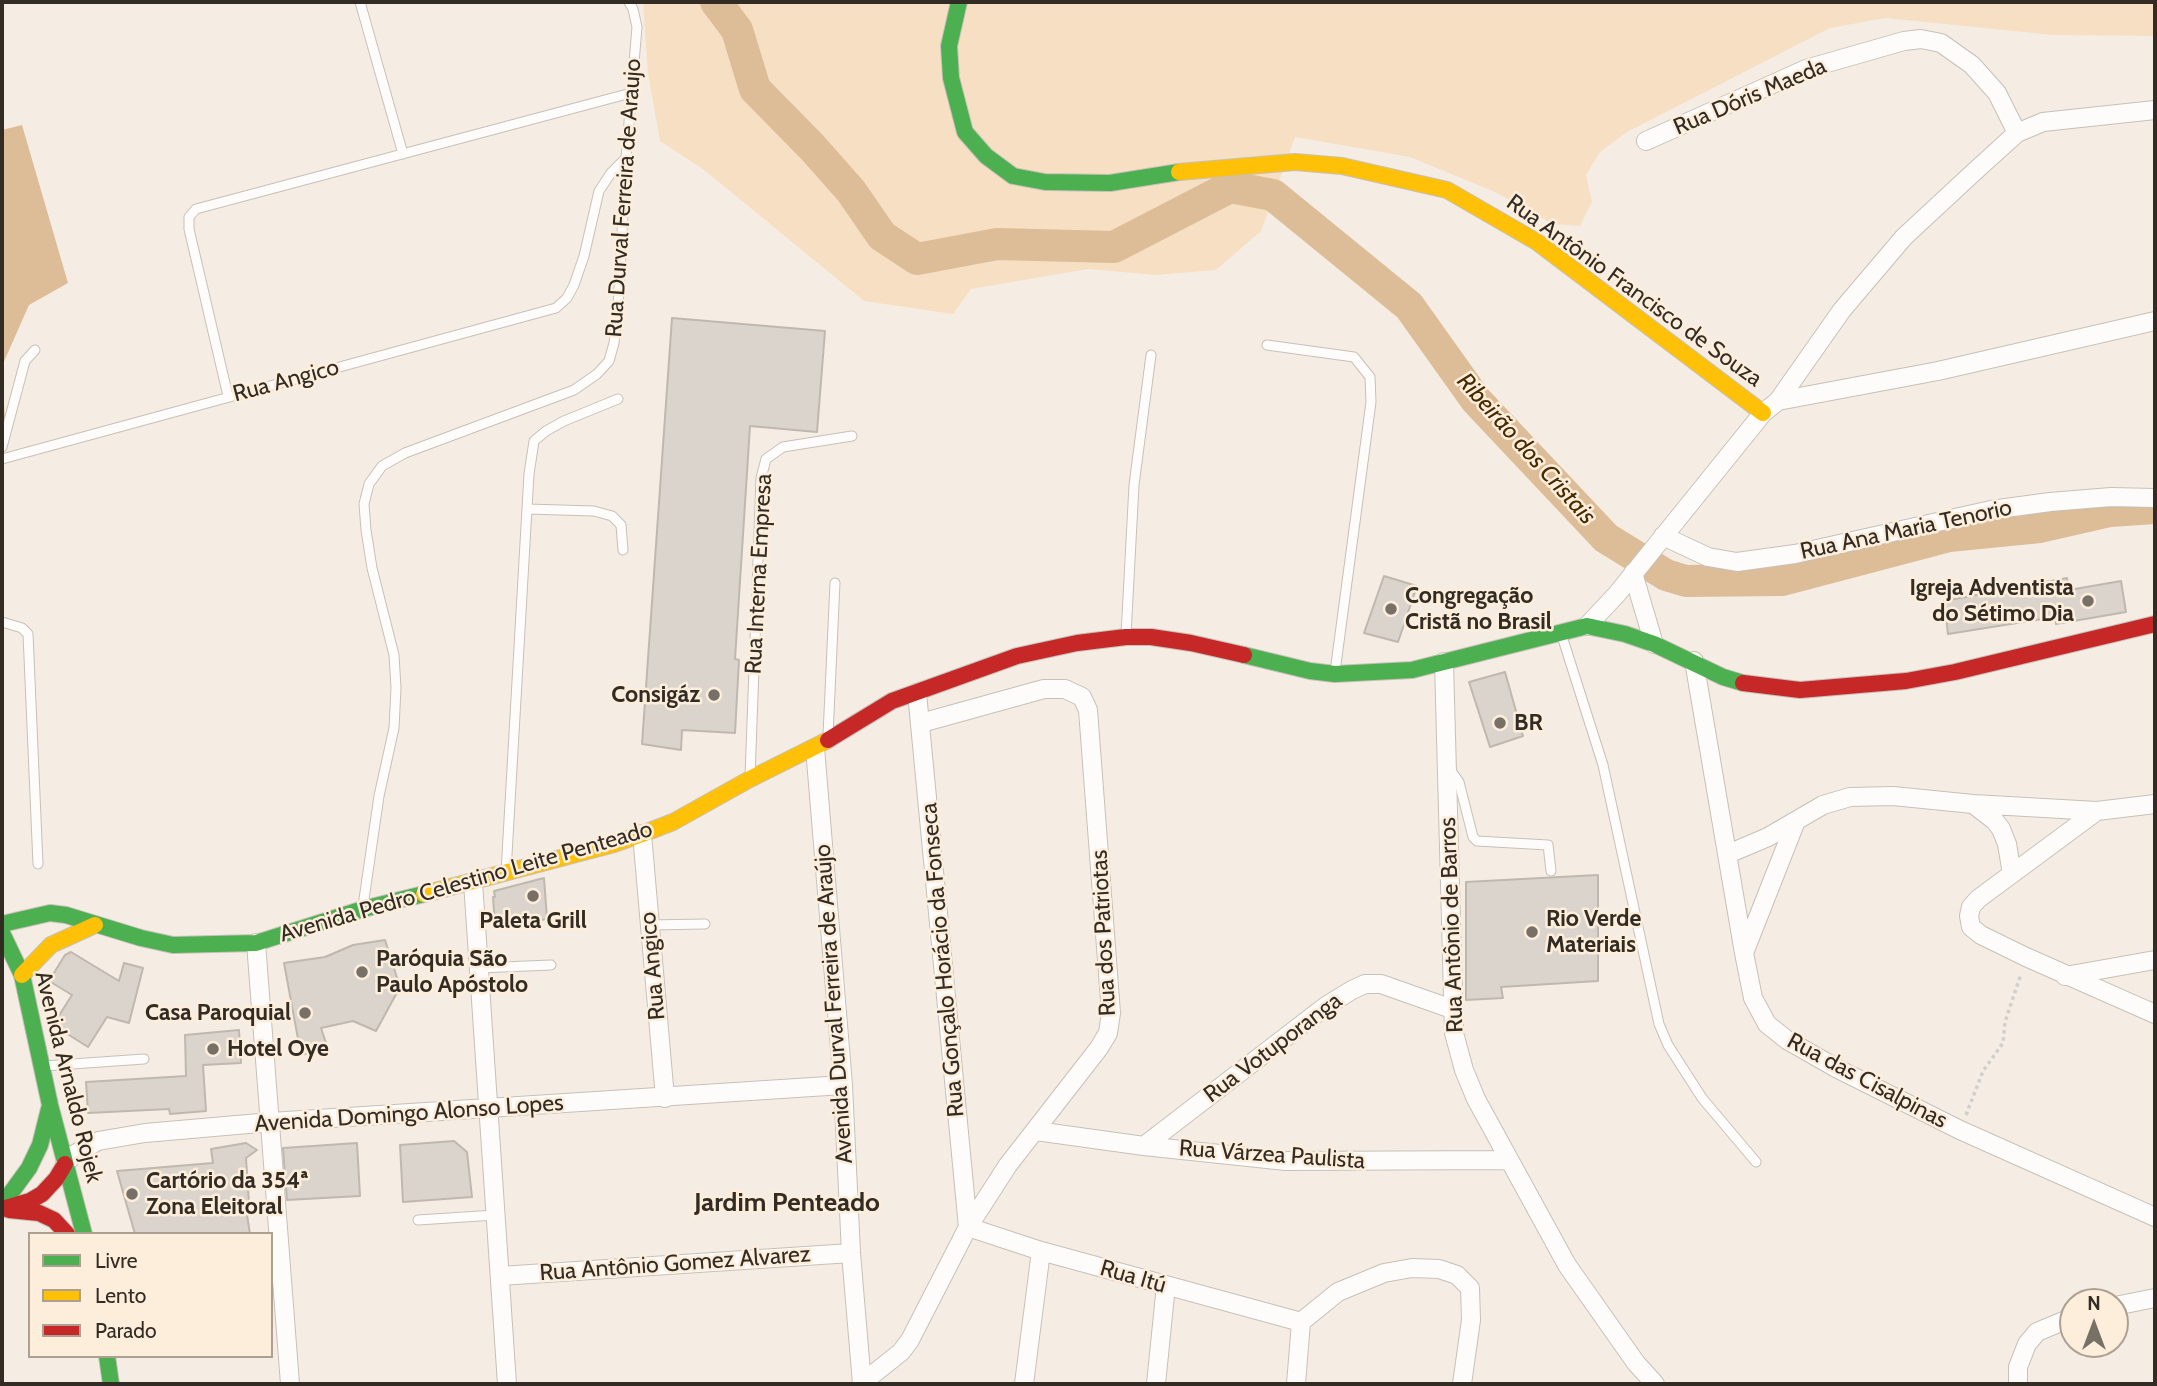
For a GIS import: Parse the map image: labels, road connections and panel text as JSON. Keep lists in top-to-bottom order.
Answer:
{
  "streets": {
    "street": [
      "Rua Dóris Maeda",
      "Rua Antônio Francisco de Souza",
      "Rua Angico",
      "Rua Ana Maria Tenorio",
      "Avenida Pedro Celestino Leite Penteado",
      "Rua Antônio de Barros",
      "Rua dos Patriotas",
      "Rua Gonçalo Horácio da Fonseca",
      "Avenida Durval Ferreira de Araújo",
      "Rua Votuporanga",
      "Avenida Arnaldo Rojek",
      "Rua das Cisalpinas",
      "Avenida Domingo Alonso Lopes",
      "Rua Várzea Paulista",
      "Rua Antônio Gomez Alvarez",
      "Rua Itú"
    ],
    "lane": ["Rua Durval Ferreira de Araujo", "Rua Interna Empresa"]
  },
  "crossings": [
    ["Rua Durval Ferreira de Araujo", "Rua Angico"],
    ["Rua Durval Ferreira de Araujo", "Avenida Pedro Celestino Leite Penteado"],
    ["Rua Angico", "Avenida Pedro Celestino Leite Penteado"],
    ["Rua Angico", "Avenida Domingo Alonso Lopes"],
    ["Rua Interna Empresa", "Avenida Pedro Celestino Leite Penteado"],
    ["Avenida Pedro Celestino Leite Penteado", "Rua Antônio de Barros"],
    ["Avenida Pedro Celestino Leite Penteado", "Rua Gonçalo Horácio da Fonseca"],
    ["Avenida Pedro Celestino Leite Penteado", "Avenida Durval Ferreira de Araújo"],
    ["Rua Antônio de Barros", "Rua Votuporanga"],
    ["Rua Antônio de Barros", "Rua Várzea Paulista"],
    ["Rua dos Patriotas", "Rua Gonçalo Horácio da Fonseca"],
    ["Rua dos Patriotas", "Avenida Durval Ferreira de Araújo"],
    ["Rua dos Patriotas", "Rua Várzea Paulista"],
    ["Rua dos Patriotas", "Rua Itú"],
    ["Rua Gonçalo Horácio da Fonseca", "Rua Itú"],
    ["Avenida Durval Ferreira de Araújo", "Avenida Domingo Alonso Lopes"],
    ["Avenida Durval Ferreira de Araújo", "Rua Antônio Gomez Alvarez"],
    ["Rua Votuporanga", "Rua Várzea Paulista"],
    ["Avenida Arnaldo Rojek", "Avenida Domingo Alonso Lopes"]
  ],
  "districts": ["Jardim Penteado"],
  "water": ["Ribeirão dos Cristais"],
  "places": [
    "Igreja Adventista do Sétimo Dia",
    "Congregação Cristã no Brasil",
    "Consigáz",
    "BR",
    "Paleta Grill",
    "Rio Verde Materiais",
    "Paróquia São Paulo Apóstolo",
    "Casa Paroquial",
    "Hotel Oye",
    "Cartório da 354ª Zona Eleitoral"
  ],
  "legend": ["Livre", "Lento", "Parado"],
  "north": "top"
}
